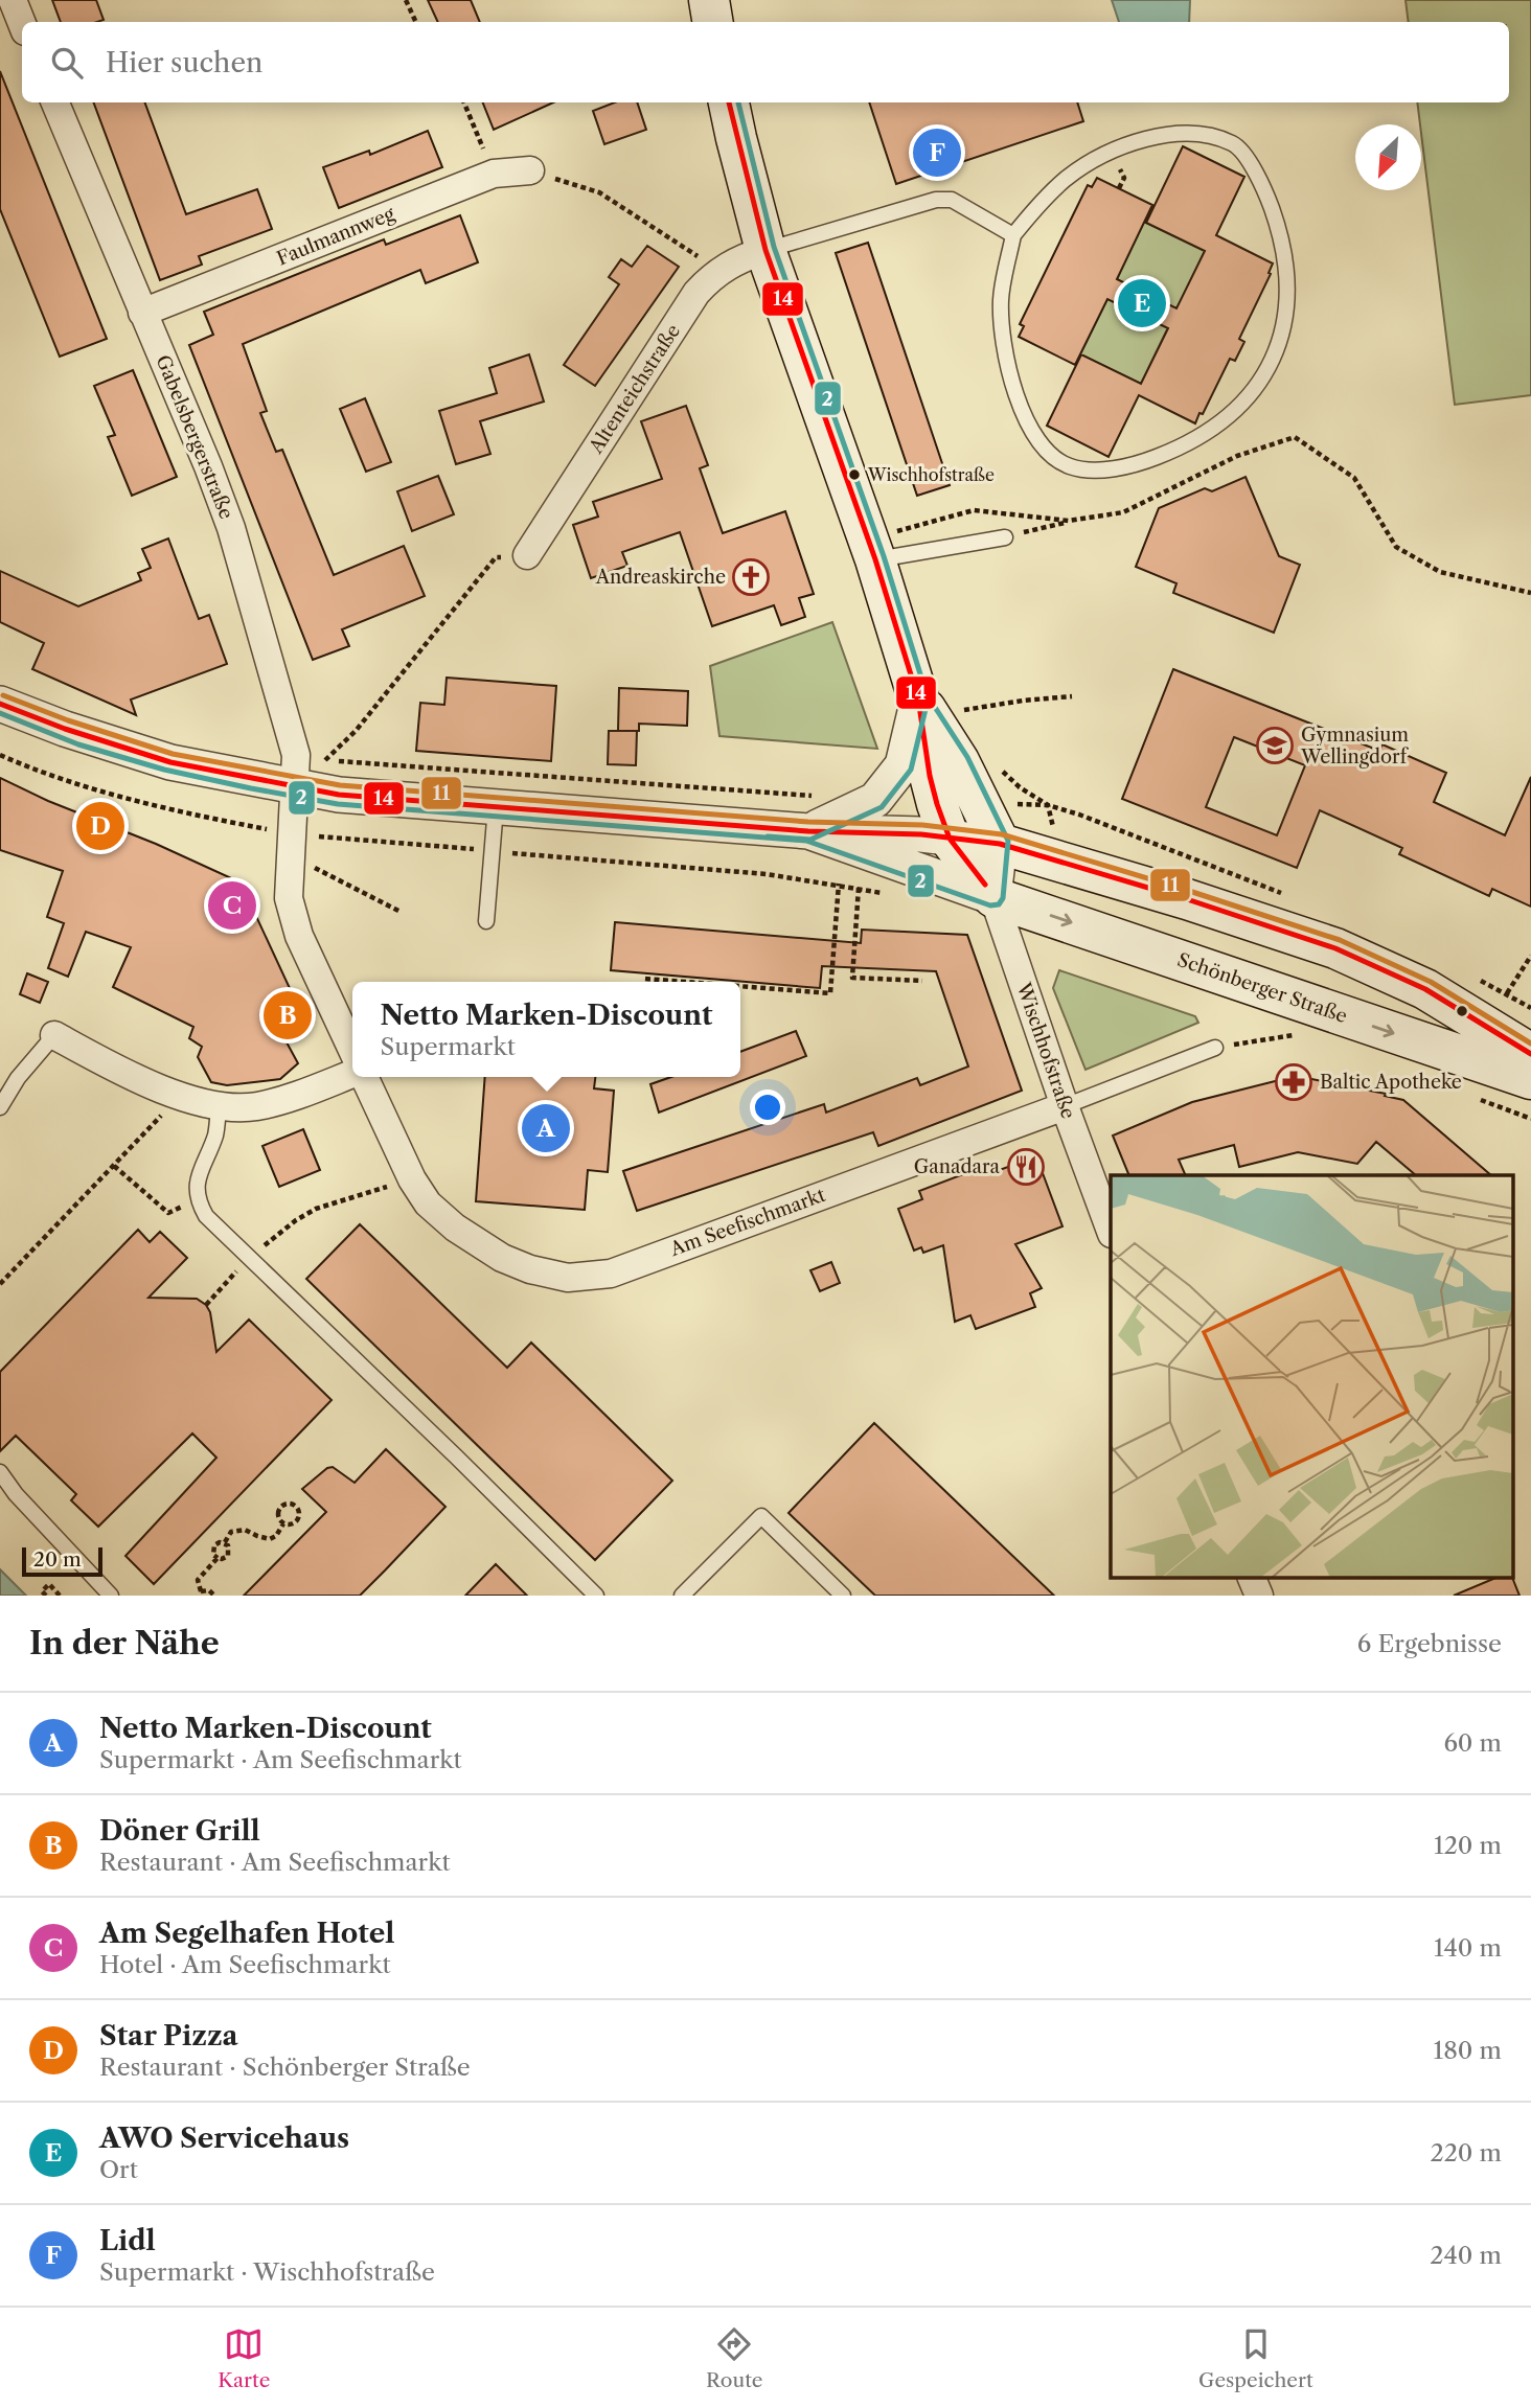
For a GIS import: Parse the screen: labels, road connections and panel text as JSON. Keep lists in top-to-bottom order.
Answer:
{
  "streets": {
    "main road": ["Schönberger Straße", "Wischhofstraße"],
    "street": [
      "Faulmannweg",
      "Altenteichstraße",
      "Gabelsbergerstraße",
      "Am Seefischmarkt"
    ]
  },
  "crossings": [
    ["Faulmannweg", "Gabelsbergerstraße"],
    ["Altenteichstraße", "Wischhofstraße"],
    ["Gabelsbergerstraße", "Schönberger Straße"],
    ["Schönberger Straße", "Wischhofstraße"],
    ["Wischhofstraße", "Am Seefischmarkt"]
  ],
  "places": {
    "other": ["Wischhofstraße"],
    "church": ["Andreaskirche"],
    "school or university": ["Gymnasium Wellingdorf"],
    "pharmacy": ["Baltic Apotheke"],
    "restaurant": ["Ganadara"]
  },
  "lines": ["transit line 14", "transit line 2", "transit line 11"],
  "scale_bar": "20 m",
  "north": "bottom left",
  "page": {
    "search": "Hier suchen",
    "pins": [
      "F",
      "E",
      "D",
      "C",
      "B",
      "A"
    ],
    "popup": ["Netto Marken-Discount", "Supermarkt"],
    "scale": "20 m",
    "heading": ["In der Nähe", "6 Ergebnisse"],
    "list": [
      {
        "mark": "A",
        "name": "Netto Marken-Discount",
        "note": "Supermarkt · Am Seefischmarkt",
        "value": "60 m"
      },
      {
        "mark": "B",
        "name": "Döner Grill",
        "note": "Restaurant · Am Seefischmarkt",
        "value": "120 m"
      },
      {
        "mark": "C",
        "name": "Am Segelhafen Hotel",
        "note": "Hotel · Am Seefischmarkt",
        "value": "140 m"
      },
      {
        "mark": "D",
        "name": "Star Pizza",
        "note": "Restaurant · Schönberger Straße",
        "value": "180 m"
      },
      {
        "mark": "E",
        "name": "AWO Servicehaus",
        "note": "Ort",
        "value": "220 m"
      },
      {
        "mark": "F",
        "name": "Lidl",
        "note": "Supermarkt · Wischhofstraße",
        "value": "240 m"
      }
    ],
    "nav": ["Karte", "Route", "Gespeichert"]
  }
}
